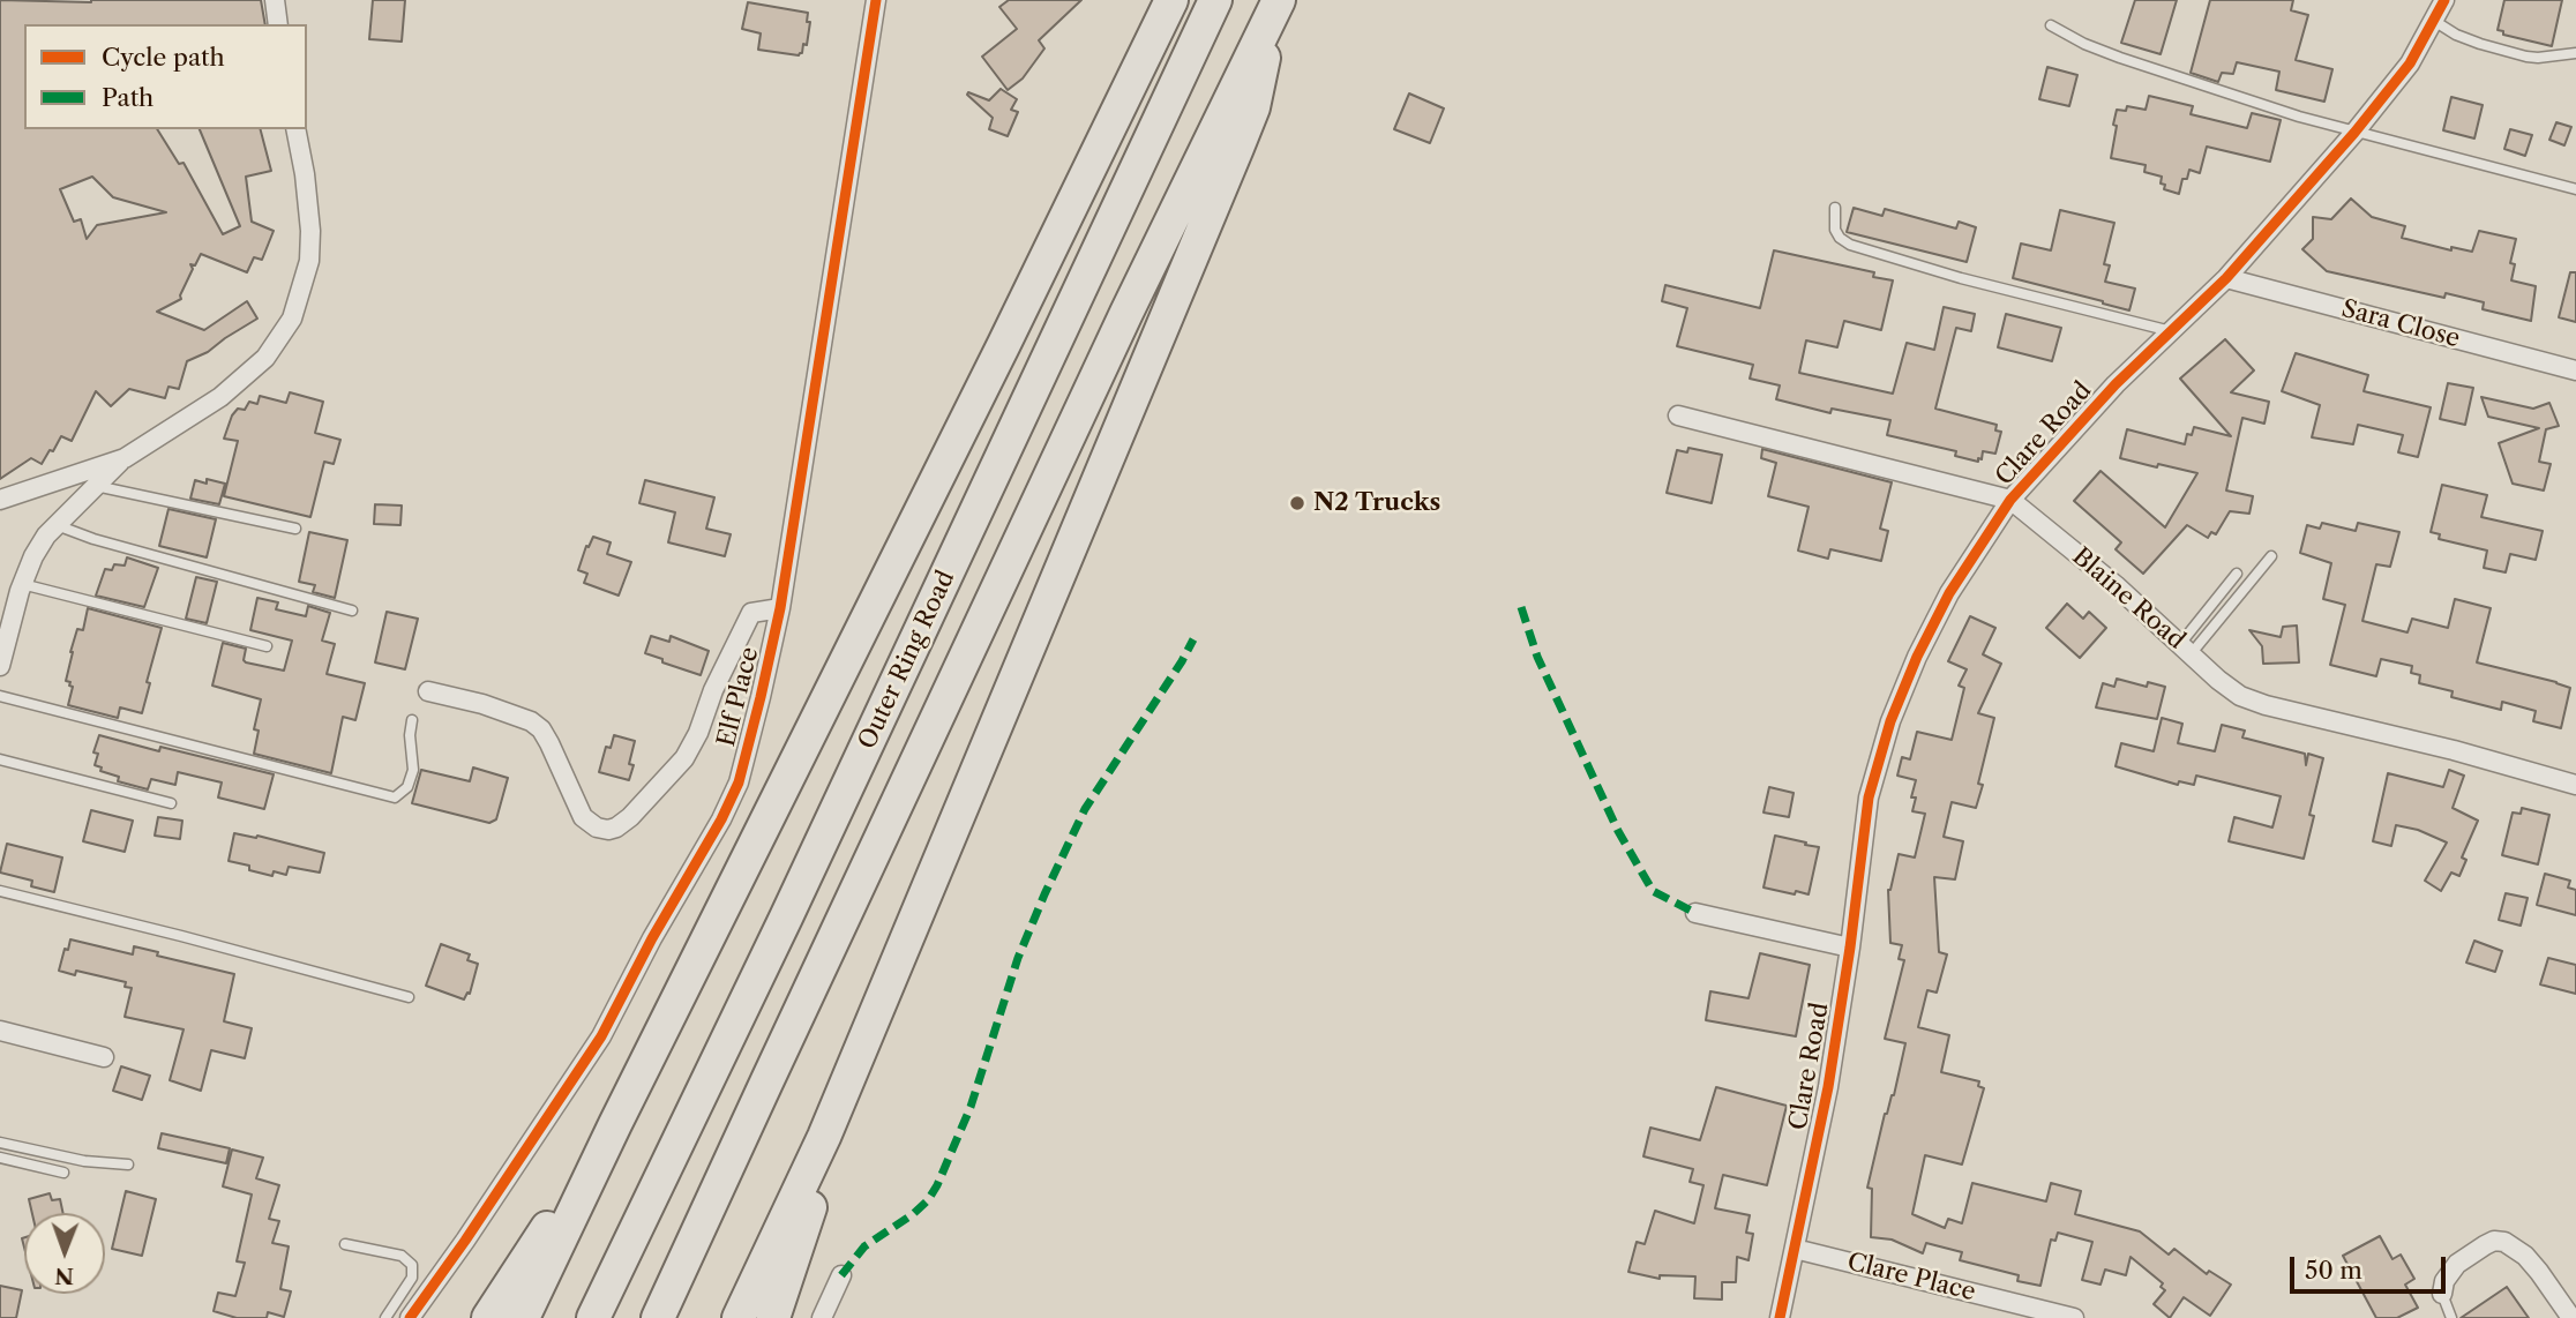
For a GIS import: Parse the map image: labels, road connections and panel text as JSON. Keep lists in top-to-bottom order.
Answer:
{
  "streets": {
    "highway": ["Outer Ring Road"],
    "street": [
      "Sara Close",
      "Clare Road",
      "Blaine Road",
      "Elf Place",
      "Clare Place"
    ]
  },
  "crossings": [
    ["Sara Close", "Clare Road"],
    ["Clare Road", "Blaine Road"],
    ["Clare Road", "Clare Place"]
  ],
  "places": ["N2 Trucks"],
  "legend": ["Cycle path", "Path"],
  "scale_bar": "50 m",
  "north": "bottom"
}
